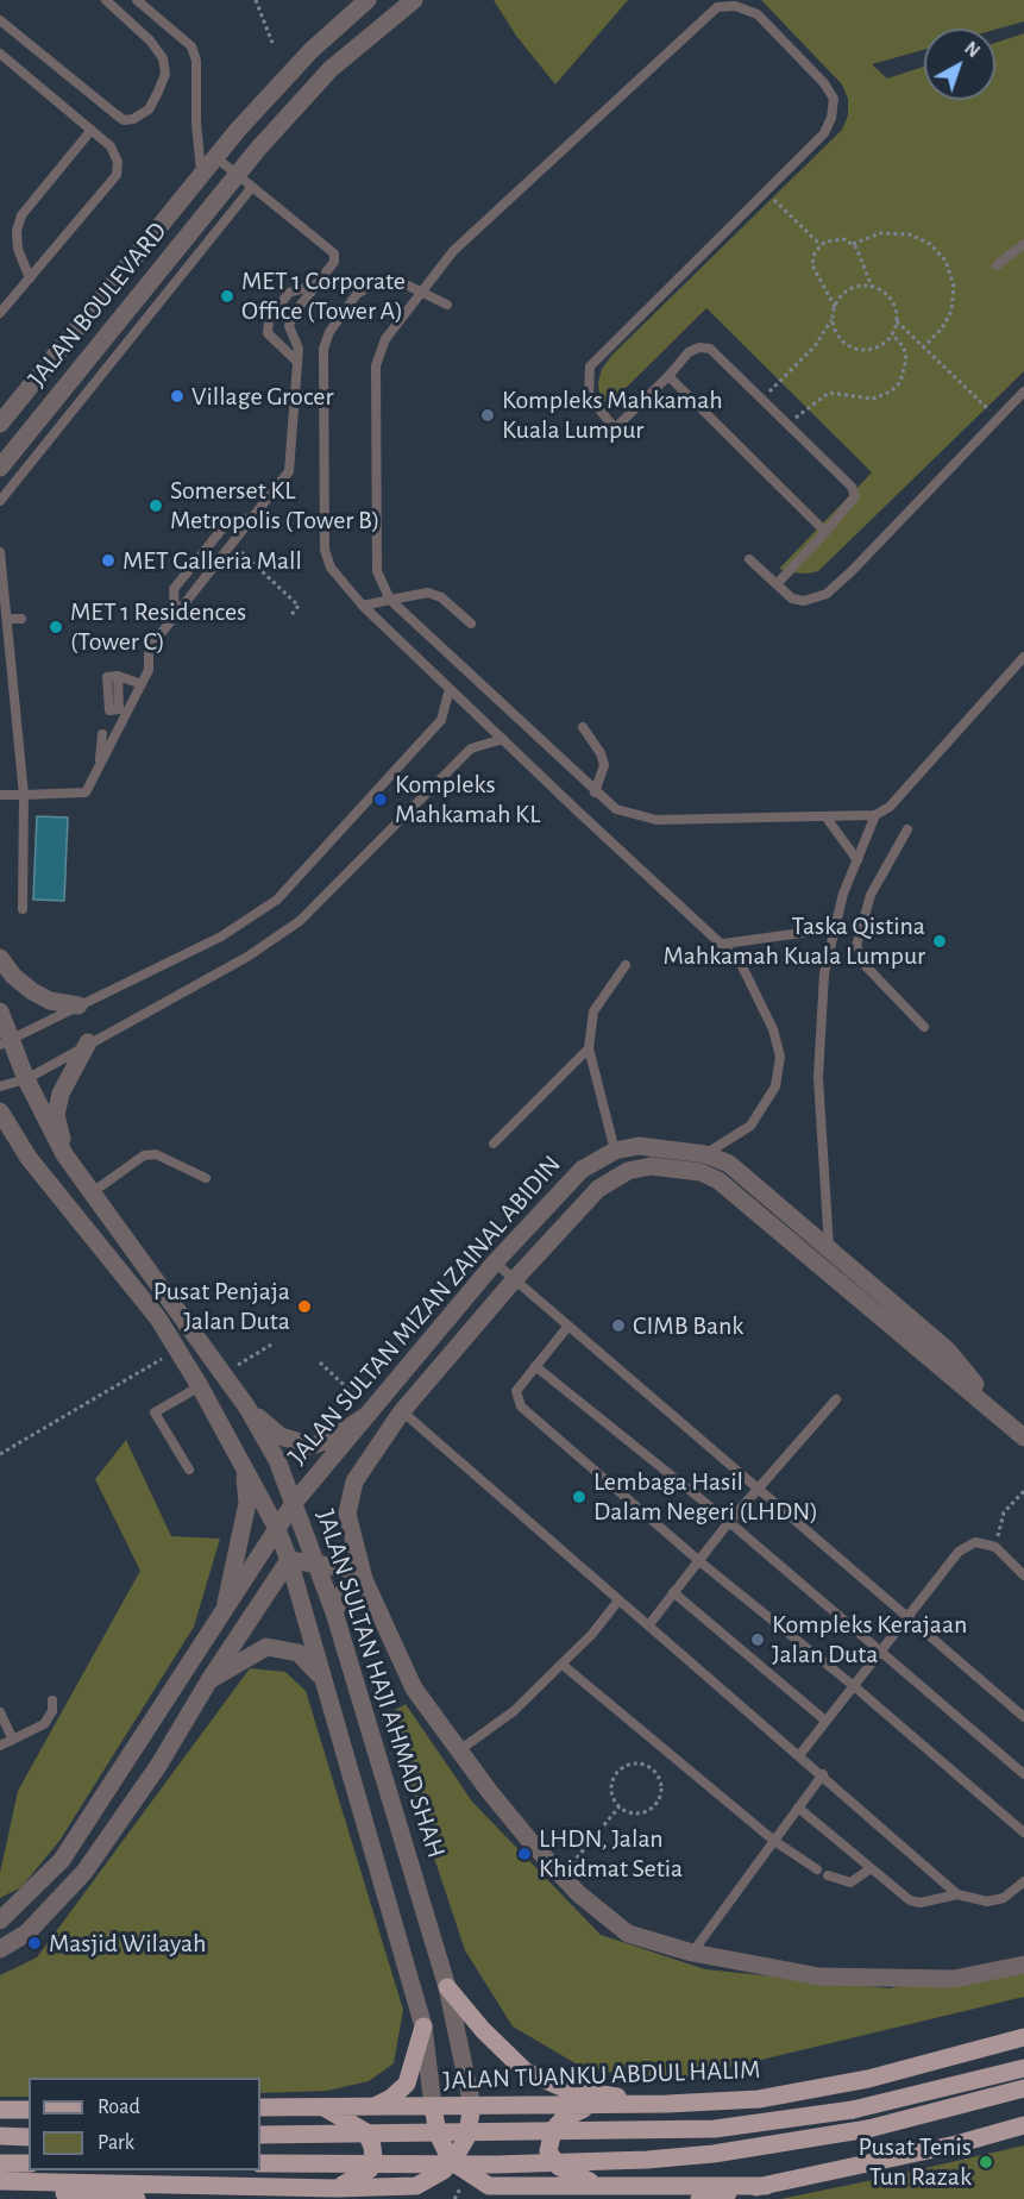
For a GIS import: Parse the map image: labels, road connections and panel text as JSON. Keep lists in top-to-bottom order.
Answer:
{
  "streets": {
    "main road": ["JALAN TUANKU ABDUL HALIM"],
    "street": ["JALAN BOULEVARD", "JALAN SULTAN MIZAN ZAINAL ABIDIN", "JALAN SULTAN HAJI AHMAD SHAH"]
  },
  "crossings": [
    ["JALAN SULTAN MIZAN ZAINAL ABIDIN", "JALAN SULTAN HAJI AHMAD SHAH"],
    ["JALAN SULTAN HAJI AHMAD SHAH", "JALAN TUANKU ABDUL HALIM"]
  ],
  "places": [
    "MET 1 Corporate Office (Tower A)",
    "Village Grocer",
    "Kompleks Mahkamah Kuala Lumpur",
    "Somerset KL Metropolis (Tower B)",
    "MET Galleria Mall",
    "MET 1 Residences (Tower C)",
    "Kompleks Mahkamah KL",
    "Taska Qistina Mahkamah Kuala Lumpur",
    "Pusat Penjaja Jalan Duta",
    "CIMB Bank",
    "Lembaga Hasil Dalam Negeri (LHDN)",
    "Kompleks Kerajaan Jalan Duta",
    "LHDN, Jalan Khidmat Setia",
    "Masjid Wilayah",
    "Pusat Tenis Tun Razak"
  ],
  "legend": ["Road", "Park"],
  "north": "top right"
}
